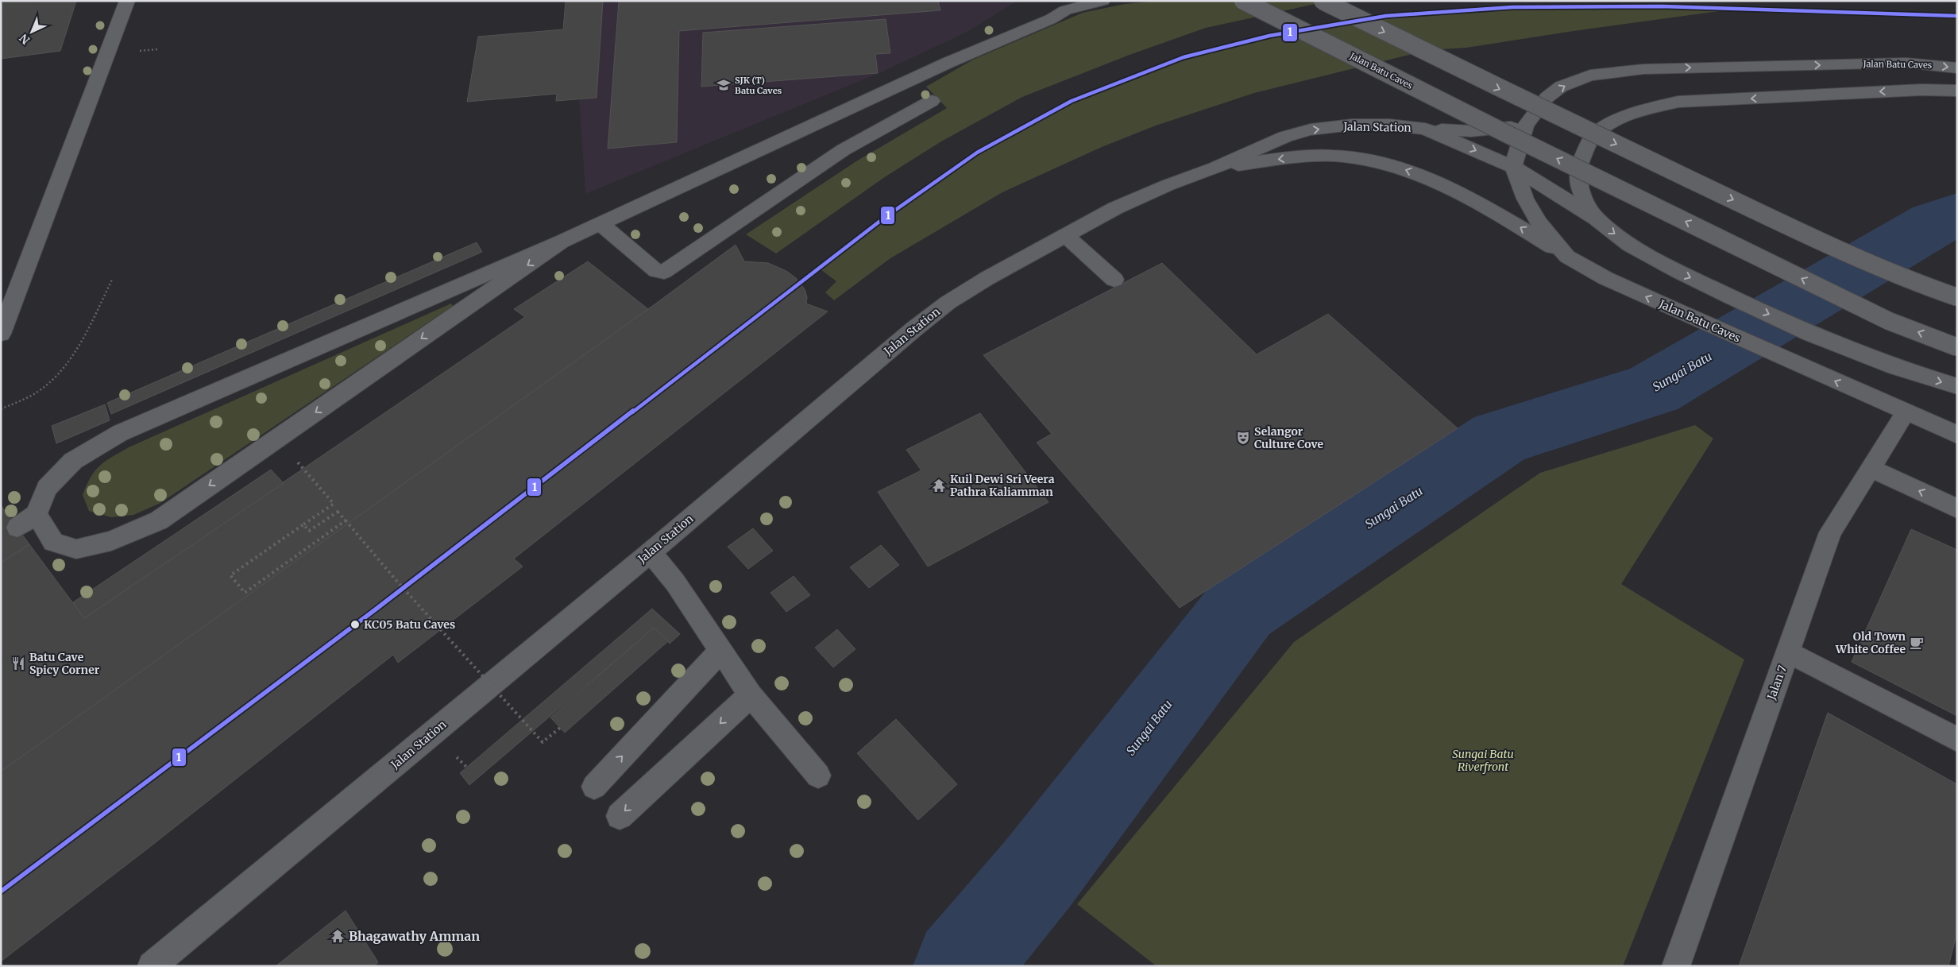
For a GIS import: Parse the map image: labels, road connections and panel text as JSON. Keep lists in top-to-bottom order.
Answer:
{
  "streets": {
    "main road": ["Jalan Batu Caves", "Jalan Station", "Jalan 7"]
  },
  "crossings": [
    ["Jalan Batu Caves", "Jalan Station"],
    ["Jalan Batu Caves", "Jalan 7"]
  ],
  "water": ["Sungai Batu"],
  "parks": ["Sungai Batu Riverfront"],
  "places": {
    "school or university": ["SJK (T) Batu Caves"],
    "theatre": ["Selangor Culture Cove"],
    "temple": ["Kuil Dewi Sri Veera Pathra Kaliamman", "Bhagawathy Amman"],
    "other": ["KC05 Batu Caves"],
    "cafe": ["Old Town White Coffee"],
    "restaurant": ["Batu Cave Spicy Corner"]
  },
  "lines": ["transit line 1"],
  "north": "bottom left"
}
